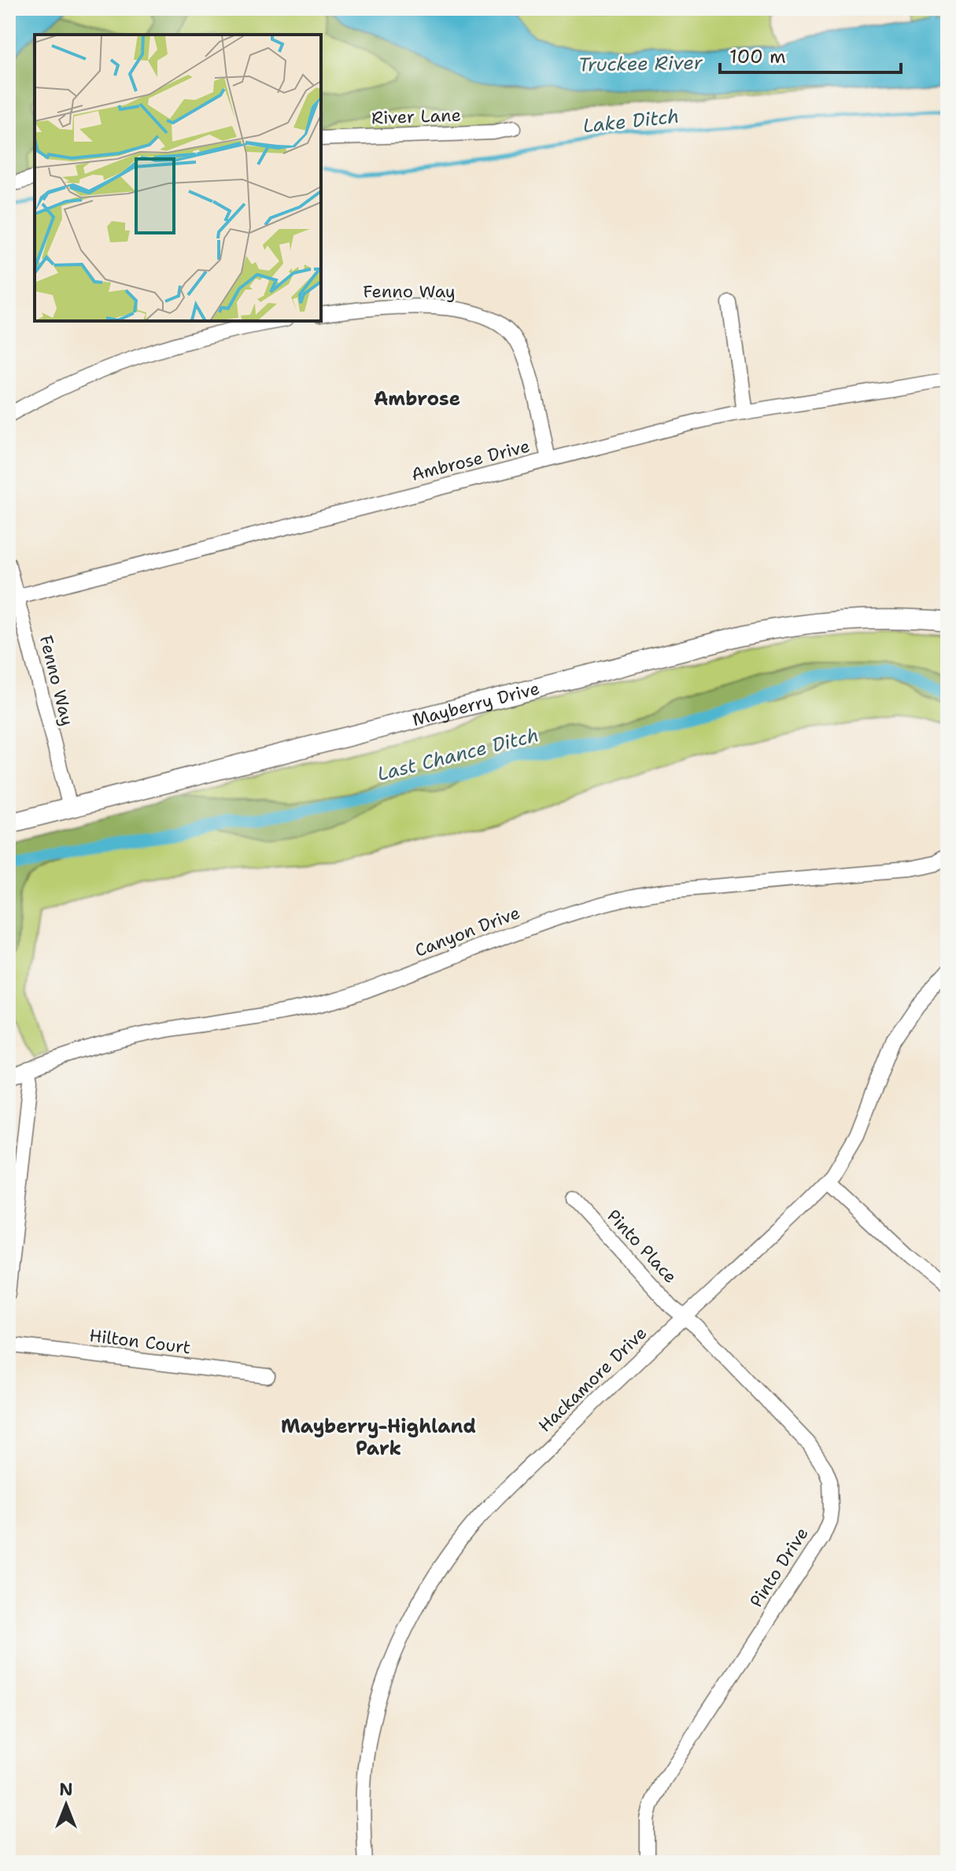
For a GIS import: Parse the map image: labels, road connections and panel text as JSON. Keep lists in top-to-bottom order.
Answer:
{
  "streets": {
    "main road": ["Mayberry Drive"],
    "street": [
      "River Lane",
      "Fenno Way",
      "Ambrose Drive",
      "Canyon Drive",
      "Pinto Place",
      "Hilton Court",
      "Hackamore Drive",
      "Pinto Drive"
    ]
  },
  "crossings": [
    ["Fenno Way", "Ambrose Drive"],
    ["Fenno Way", "Mayberry Drive"],
    ["Pinto Place", "Hackamore Drive"],
    ["Pinto Place", "Pinto Drive"],
    ["Hackamore Drive", "Pinto Drive"]
  ],
  "districts": ["Ambrose", "Mayberry-Highland Park"],
  "water": ["Truckee River", "Lake Ditch", "Last Chance Ditch"],
  "scale_bar": "100 m",
  "north": "top"
}
